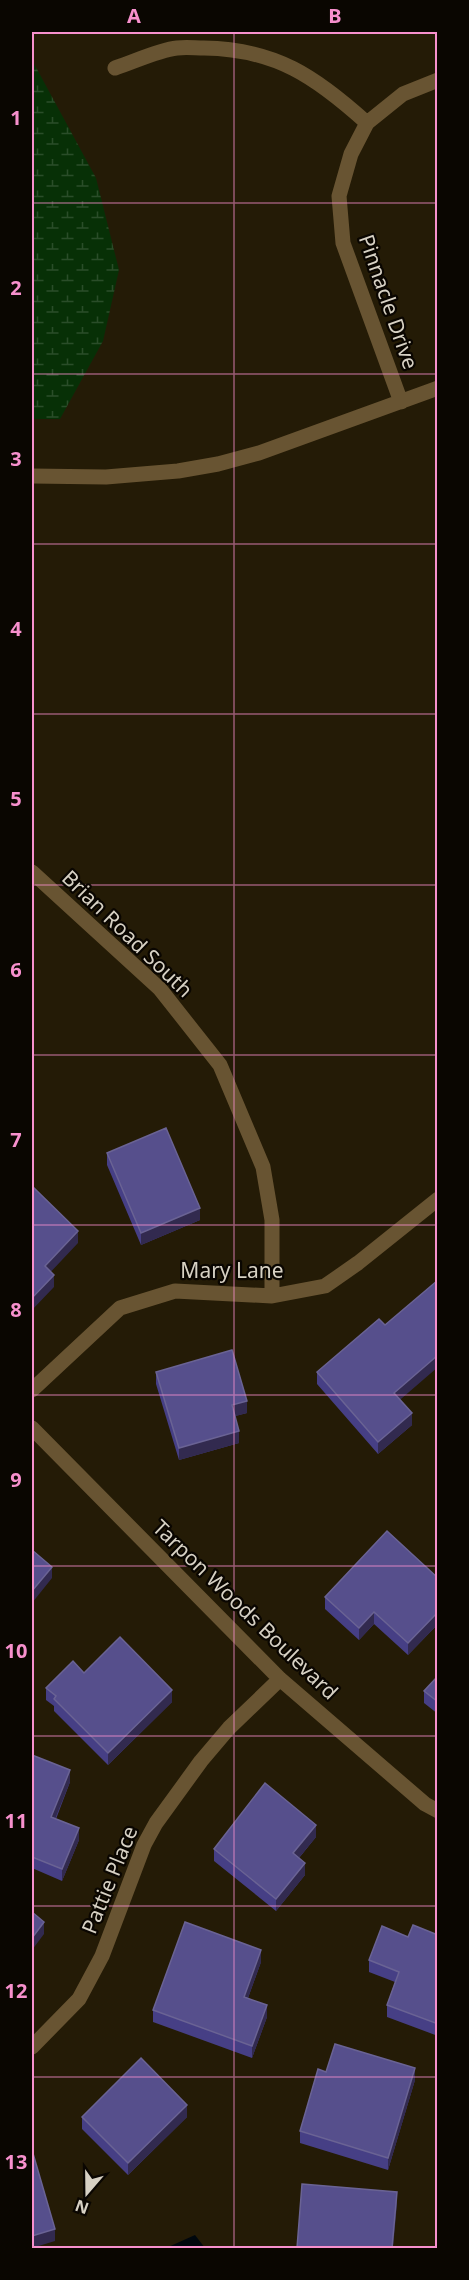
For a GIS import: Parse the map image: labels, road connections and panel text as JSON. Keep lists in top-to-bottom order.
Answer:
{
  "streets": {
    "street": [
      "Pinnacle Drive",
      "Brian Road South",
      "Mary Lane",
      "Tarpon Woods Boulevard",
      "Pattie Place"
    ]
  },
  "crossings": [
    ["Brian Road South", "Mary Lane"],
    ["Tarpon Woods Boulevard", "Pattie Place"]
  ],
  "north": "bottom",
  "grid": {
    "columns": ["A", "B"],
    "rows": [
      "1",
      "2",
      "3",
      "4",
      "5",
      "6",
      "7",
      "8",
      "9",
      "10",
      "11",
      "12",
      "13"
    ]
  }
}
